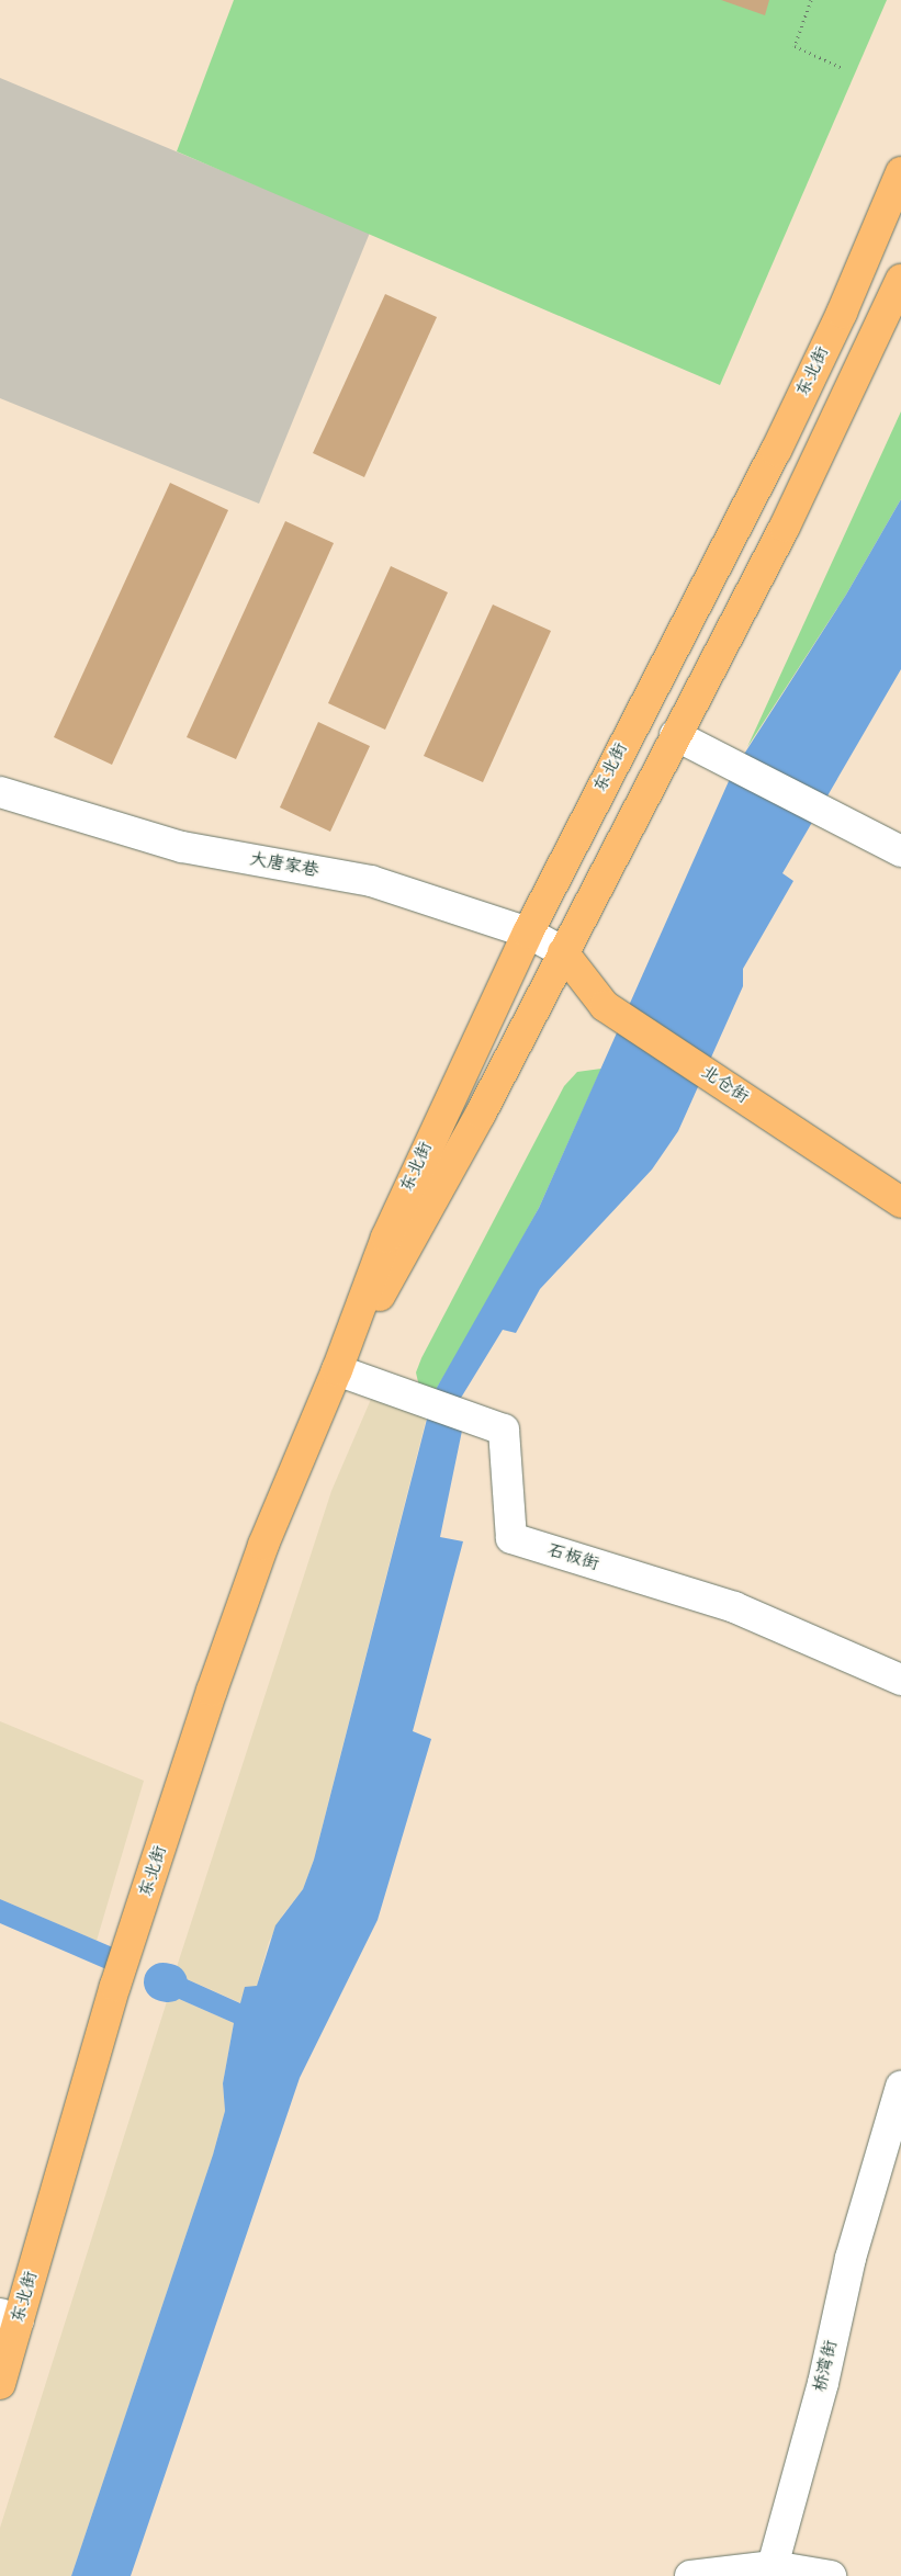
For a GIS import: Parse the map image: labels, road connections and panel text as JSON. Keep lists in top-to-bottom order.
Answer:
{
  "streets": {
    "main road": ["东北街", "北仓街"],
    "street": ["大唐家巷", "石板街", "桥湾街"]
  },
  "crossings": [
    ["东北街", "大唐家巷"],
    ["东北街", "北仓街"],
    ["东北街", "石板街"],
    ["大唐家巷", "北仓街"]
  ]
}
